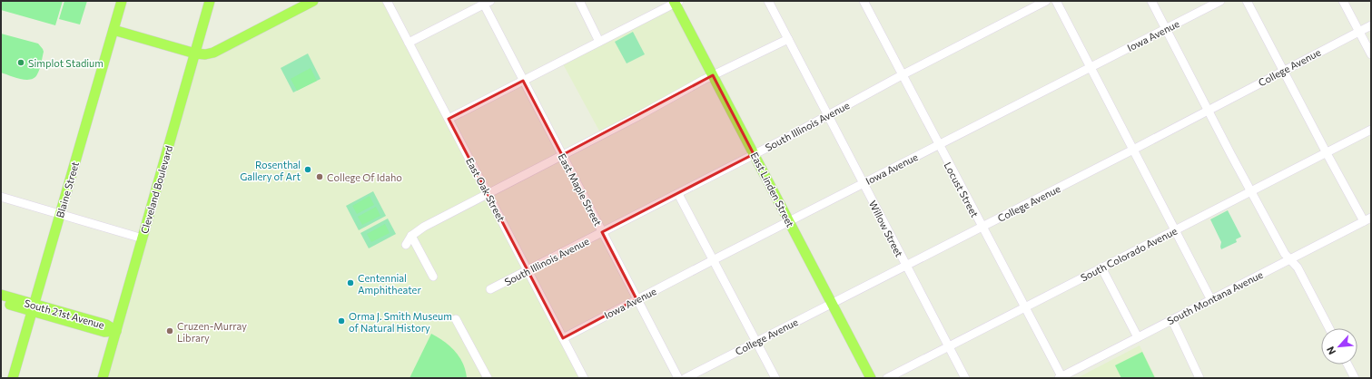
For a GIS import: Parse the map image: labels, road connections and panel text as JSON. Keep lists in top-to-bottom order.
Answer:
{
  "streets": {
    "main road": [
      "Blaine Street",
      "Cleveland Boulevard",
      "East Linden Street",
      "South 21st Avenue"
    ],
    "street": [
      "Iowa Avenue",
      "College Avenue",
      "South Illinois Avenue",
      "East Oak Street",
      "East Maple Street",
      "Locust Street",
      "Willow Street",
      "South Colorado Avenue",
      "South Montana Avenue"
    ]
  },
  "crossings": [
    ["Iowa Avenue", "East Oak Street"],
    ["Iowa Avenue", "East Maple Street"],
    ["Iowa Avenue", "East Linden Street"],
    ["Iowa Avenue", "Locust Street"],
    ["Iowa Avenue", "Willow Street"],
    ["College Avenue", "East Linden Street"],
    ["College Avenue", "Locust Street"],
    ["College Avenue", "Willow Street"],
    ["South Illinois Avenue", "East Oak Street"],
    ["South Illinois Avenue", "East Maple Street"],
    ["South Illinois Avenue", "East Linden Street"],
    ["South Illinois Avenue", "Locust Street"],
    ["South Illinois Avenue", "Willow Street"],
    ["Blaine Street", "South 21st Avenue"],
    ["Cleveland Boulevard", "South 21st Avenue"],
    ["Locust Street", "South Colorado Avenue"],
    ["Locust Street", "South Montana Avenue"],
    ["Willow Street", "South Colorado Avenue"]
  ],
  "places": [
    "Simplot Stadium",
    "Rosenthal Gallery of Art",
    "College Of Idaho",
    "Centennial Amphitheater",
    "Orma J. Smith Museum of Natural History",
    "Cruzen-Murray Library"
  ],
  "north": "bottom left"
}
